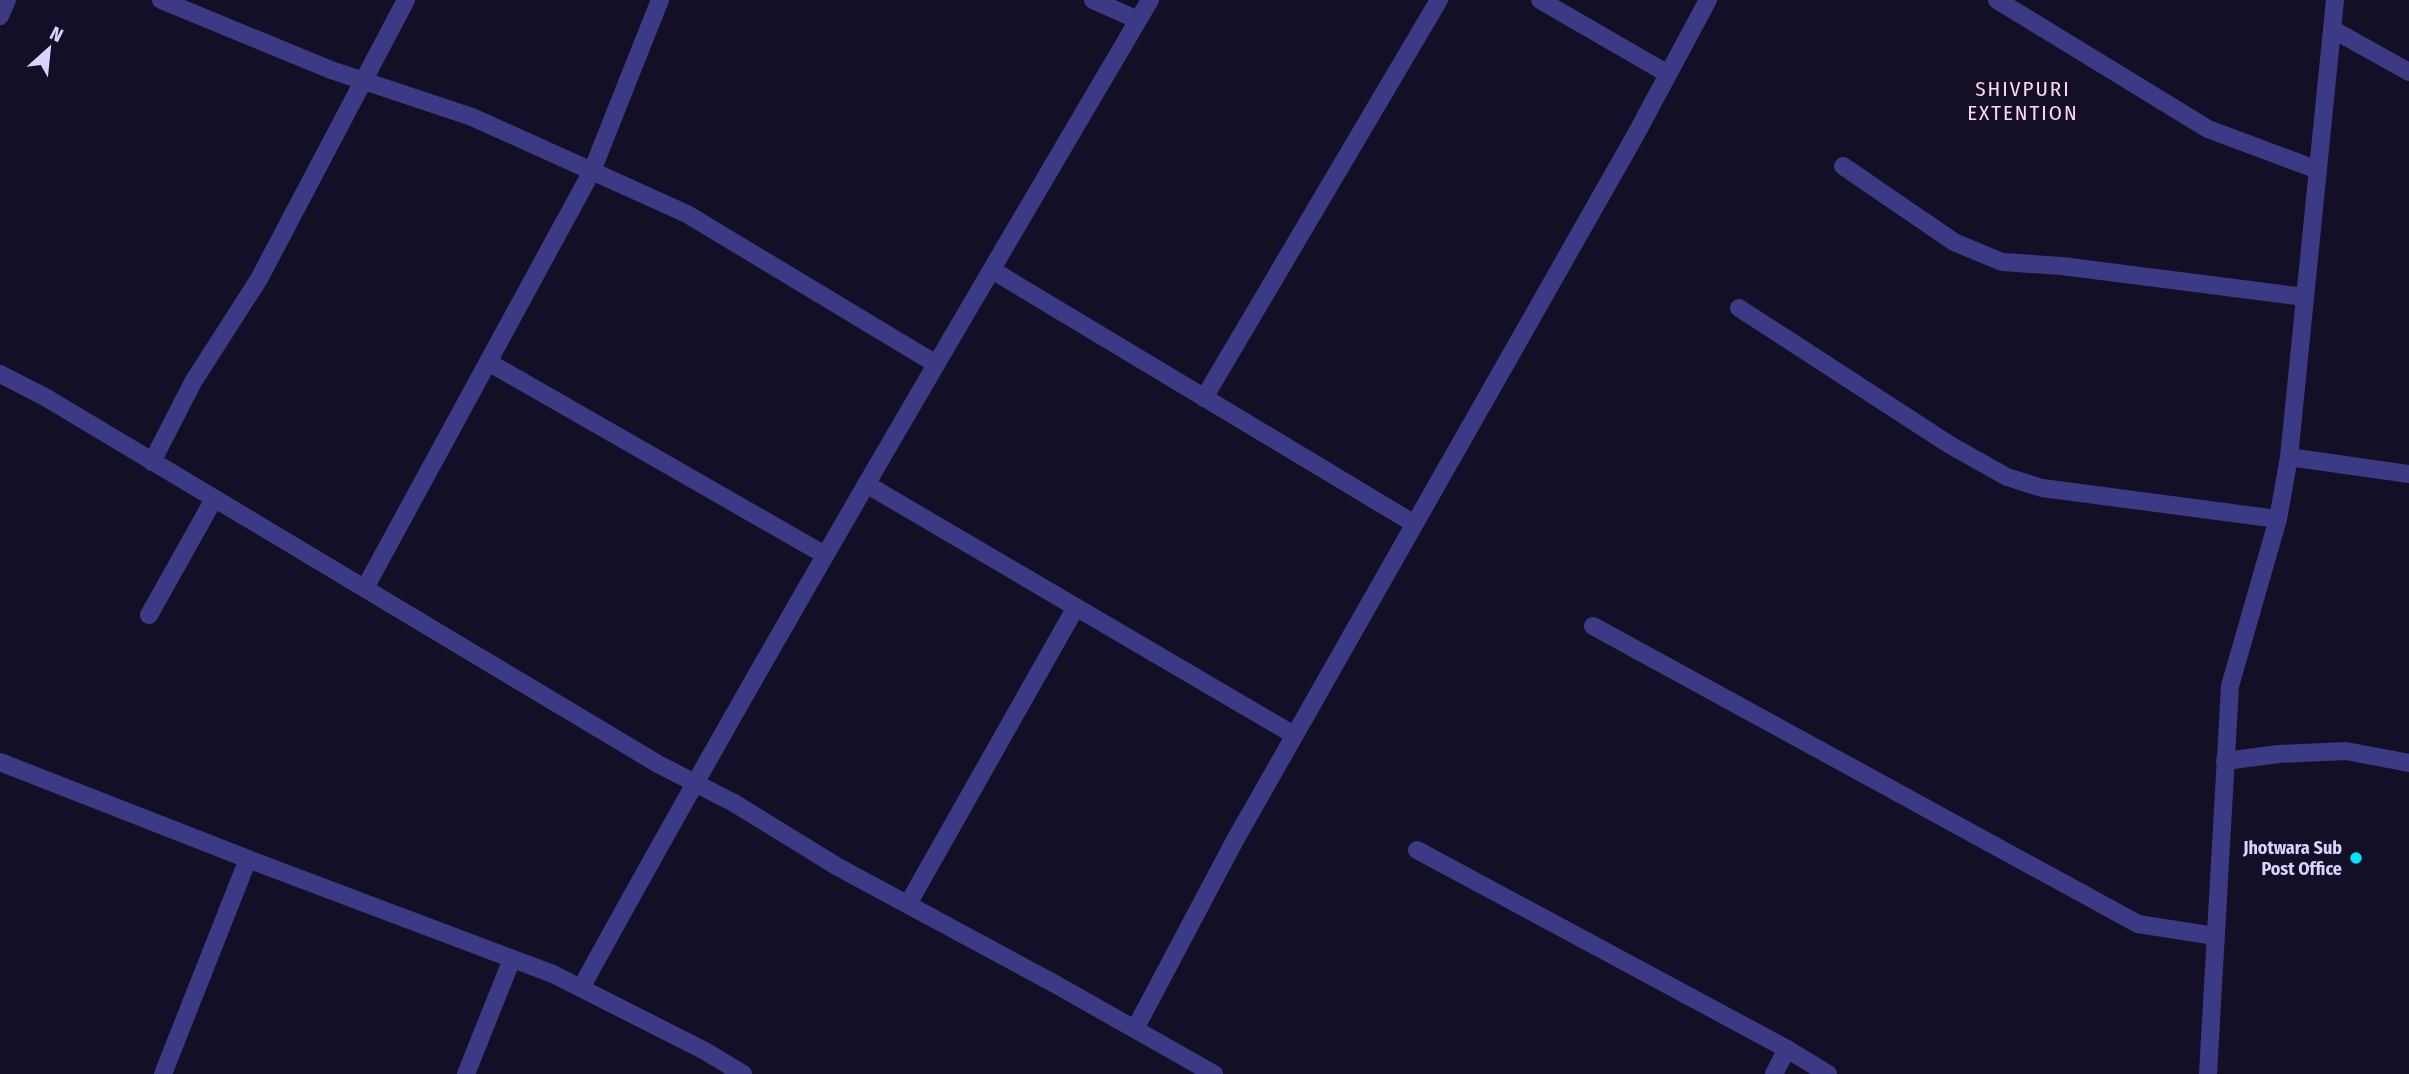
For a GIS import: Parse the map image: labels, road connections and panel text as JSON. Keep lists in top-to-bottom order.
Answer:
{
  "districts": ["SHIVPURI EXTENTION"],
  "places": ["Jhotwara Sub Post Office"],
  "north": "top right"
}
